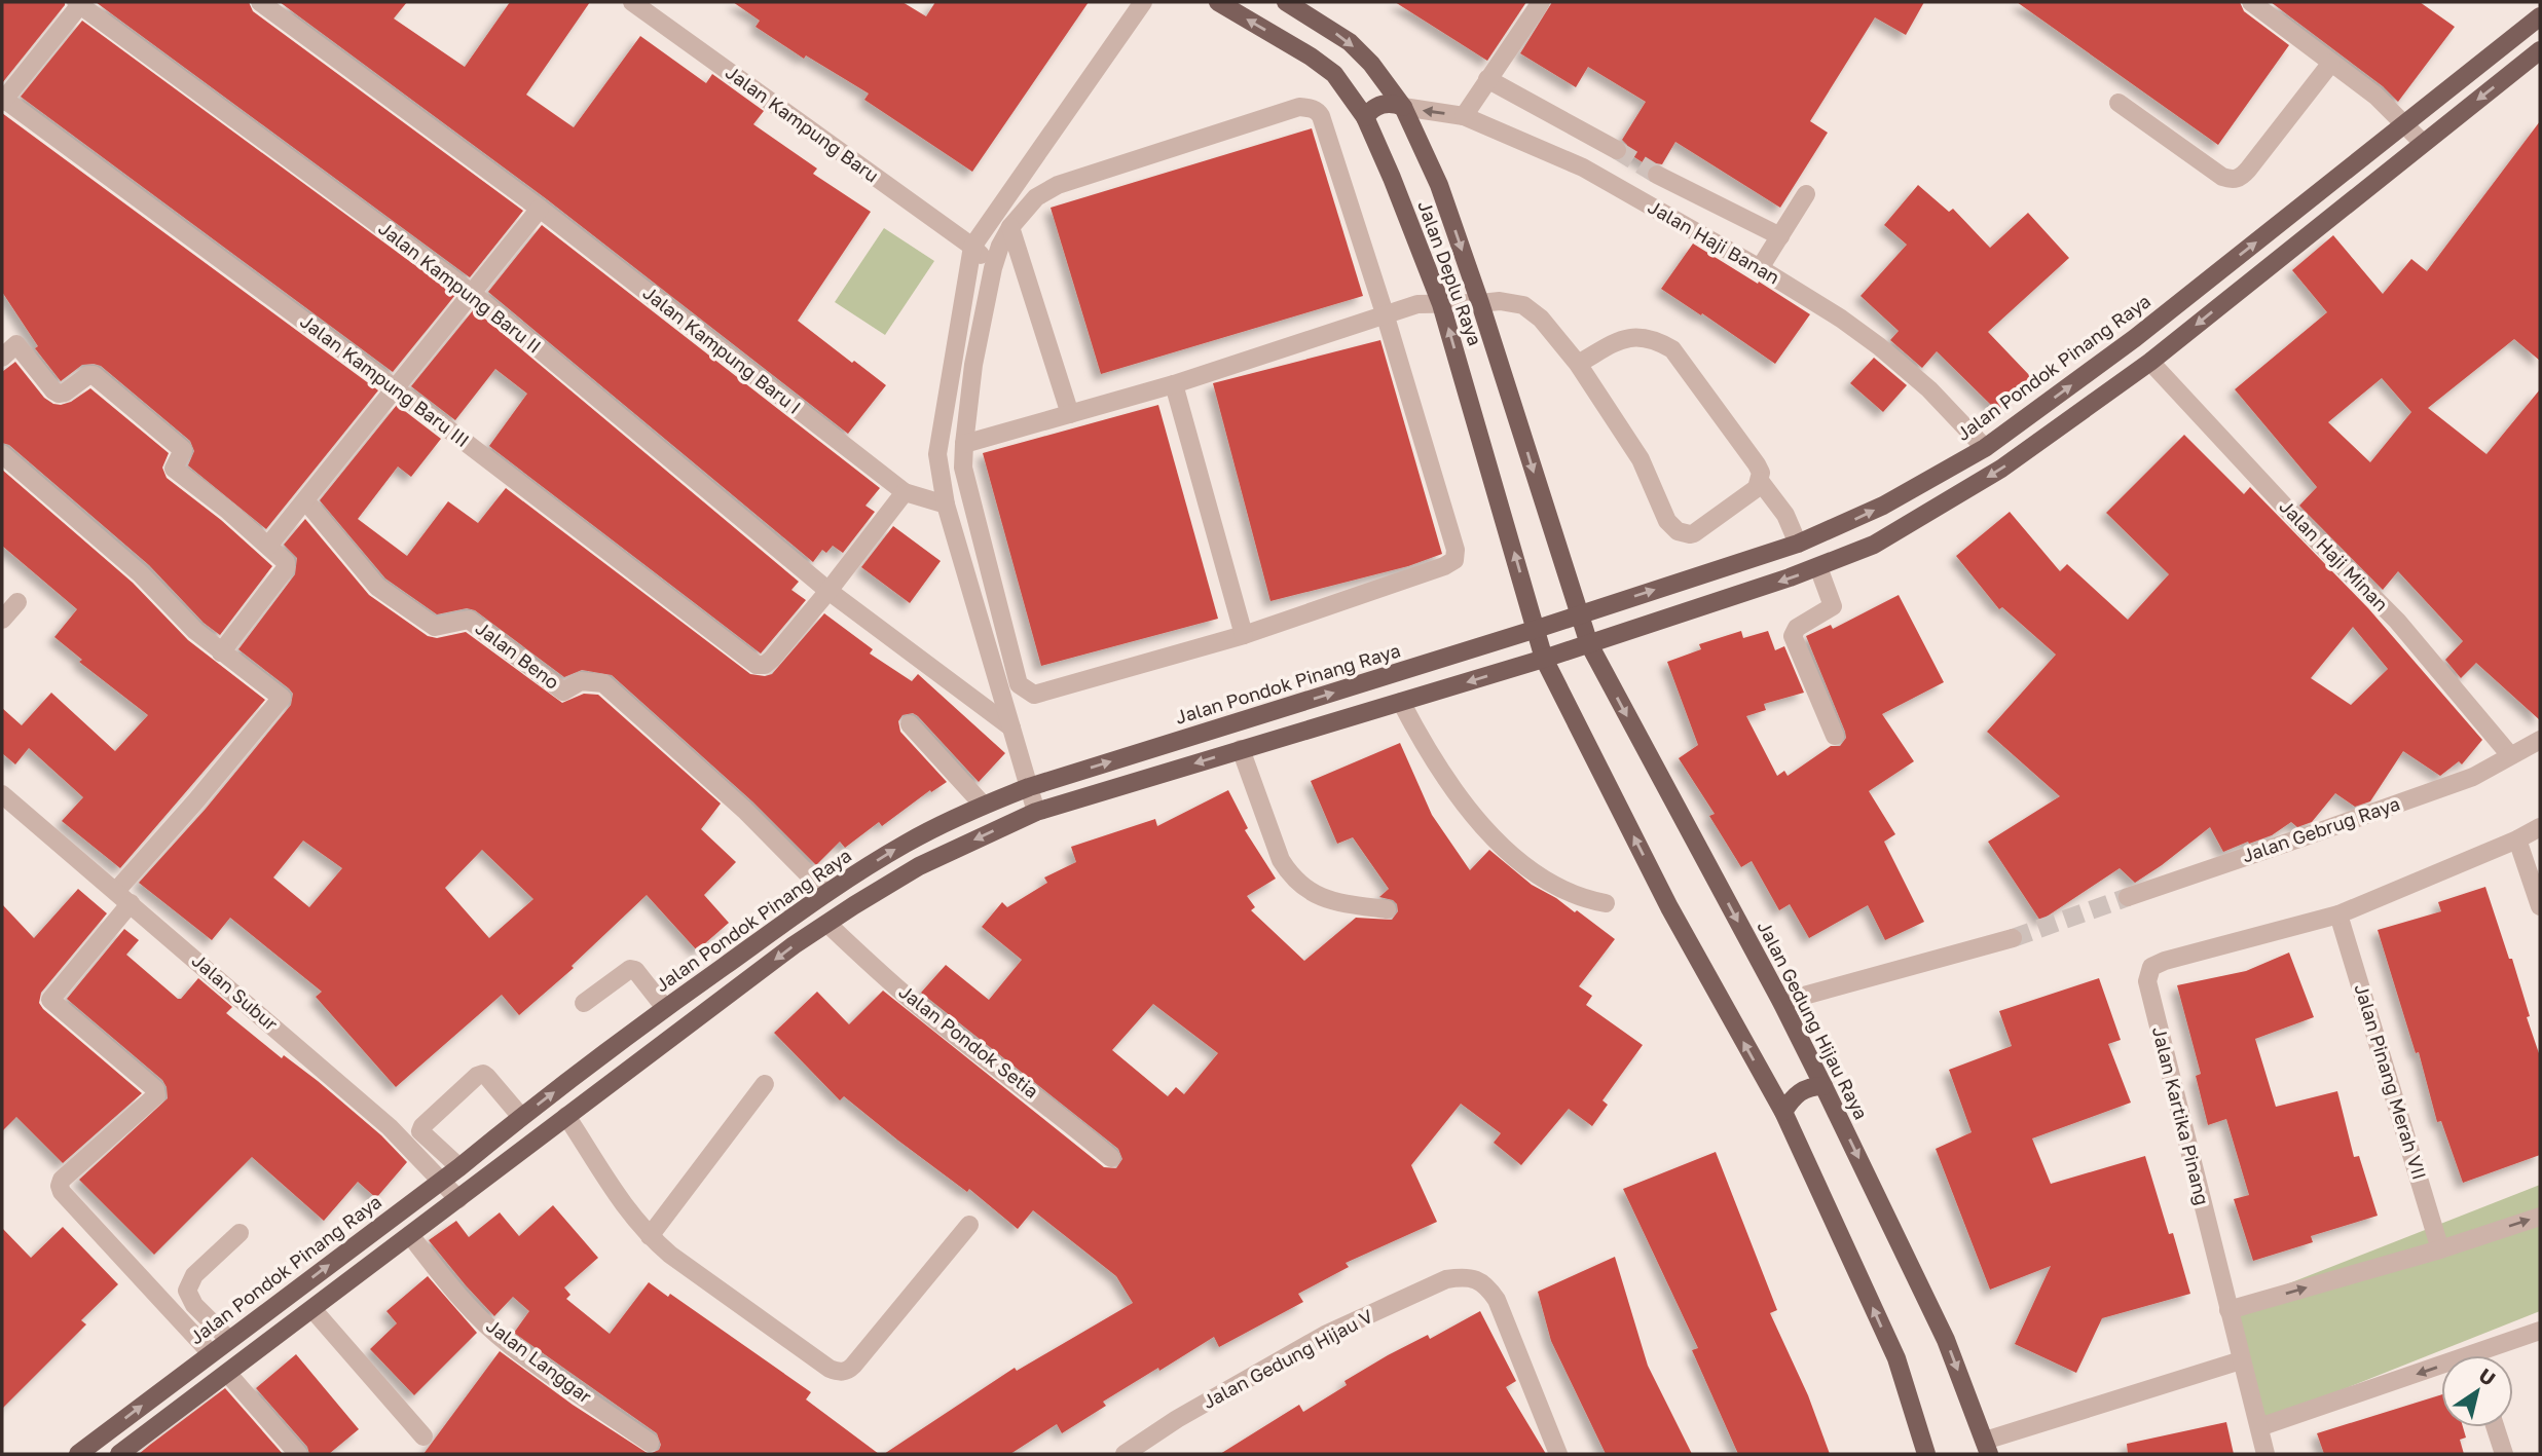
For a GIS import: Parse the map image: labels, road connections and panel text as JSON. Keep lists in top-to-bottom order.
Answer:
{
  "streets": {
    "main road": ["Jalan Deplu Raya", "Jalan Pondok Pinang Raya", "Jalan Gedung Hijau Raya"],
    "street": [
      "Jalan Kampung Baru",
      "Jalan Haji Banan",
      "Jalan Kampung Baru II",
      "Jalan Kampung Baru I",
      "Jalan Kampung Baru III",
      "Jalan Haji Minan",
      "Jalan Beno",
      "Jalan Gebrug Raya",
      "Jalan Subur",
      "Jalan Pondok Setia",
      "Jalan Pinang Merah VII",
      "Jalan Kartika Pinang",
      "Jalan Gedung Hijau V",
      "Jalan Langgar"
    ]
  },
  "crossings": [
    ["Jalan Haji Banan", "Jalan Deplu Raya"],
    ["Jalan Haji Banan", "Jalan Pondok Pinang Raya"],
    ["Jalan Deplu Raya", "Jalan Pondok Pinang Raya"],
    ["Jalan Deplu Raya", "Jalan Gedung Hijau Raya"],
    ["Jalan Kampung Baru II", "Jalan Kampung Baru III"],
    ["Jalan Pondok Pinang Raya", "Jalan Beno"],
    ["Jalan Pondok Pinang Raya", "Jalan Subur"],
    ["Jalan Pondok Pinang Raya", "Jalan Gedung Hijau Raya"],
    ["Jalan Haji Minan", "Jalan Gebrug Raya"],
    ["Jalan Pinang Merah VII", "Jalan Kartika Pinang"]
  ],
  "north": "top right"
}
